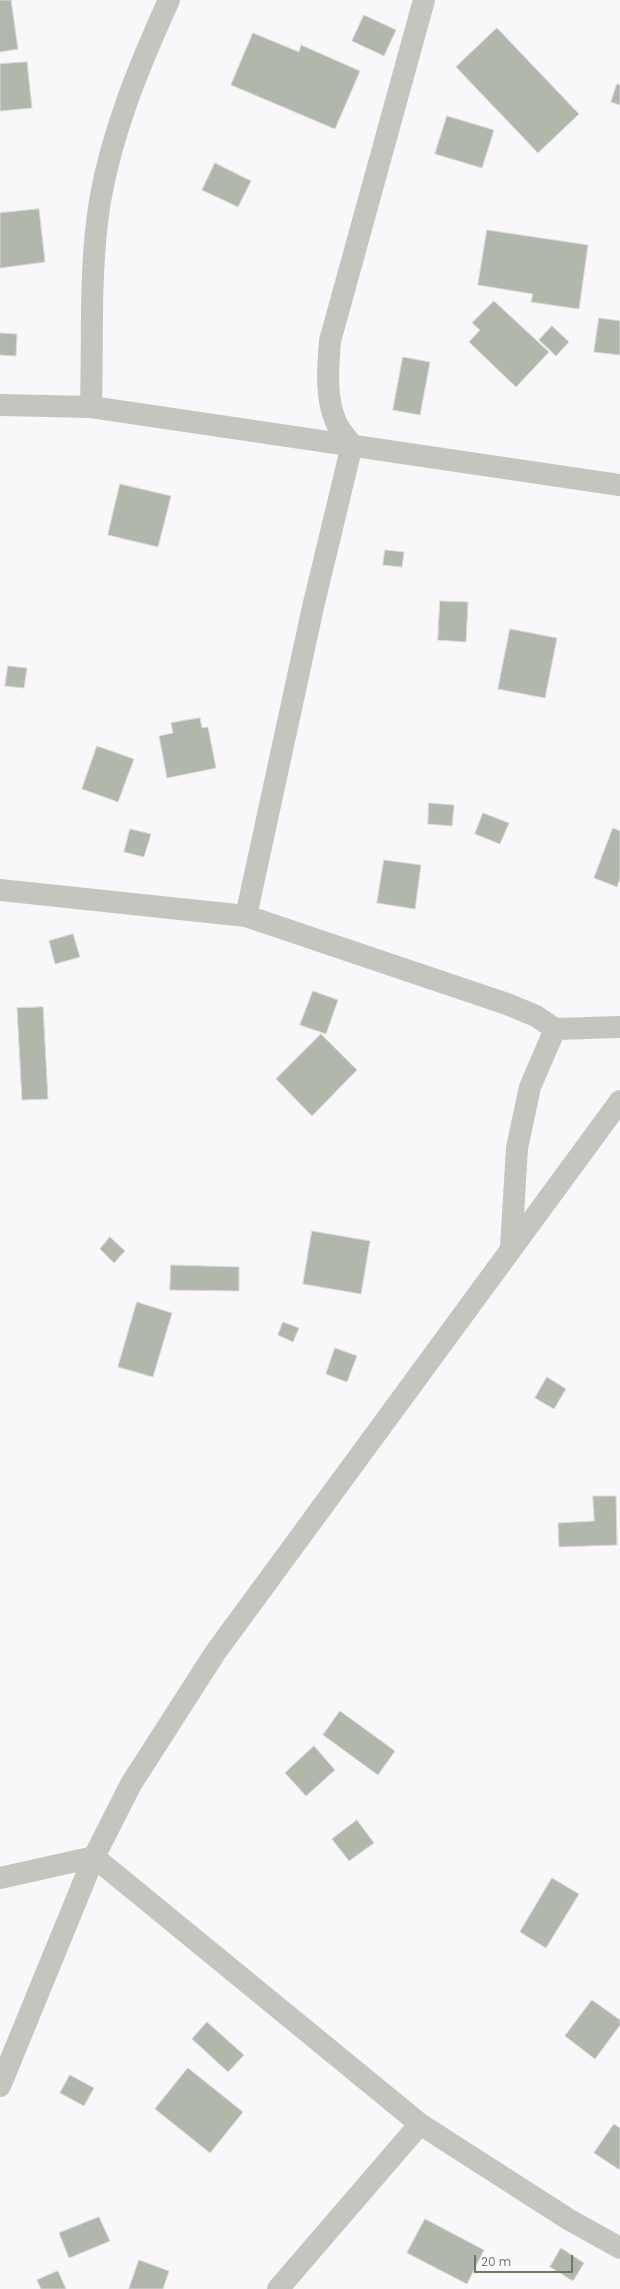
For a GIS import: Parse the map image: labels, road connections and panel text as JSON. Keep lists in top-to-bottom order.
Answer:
{
  "scale_bar": "20 m"
}
